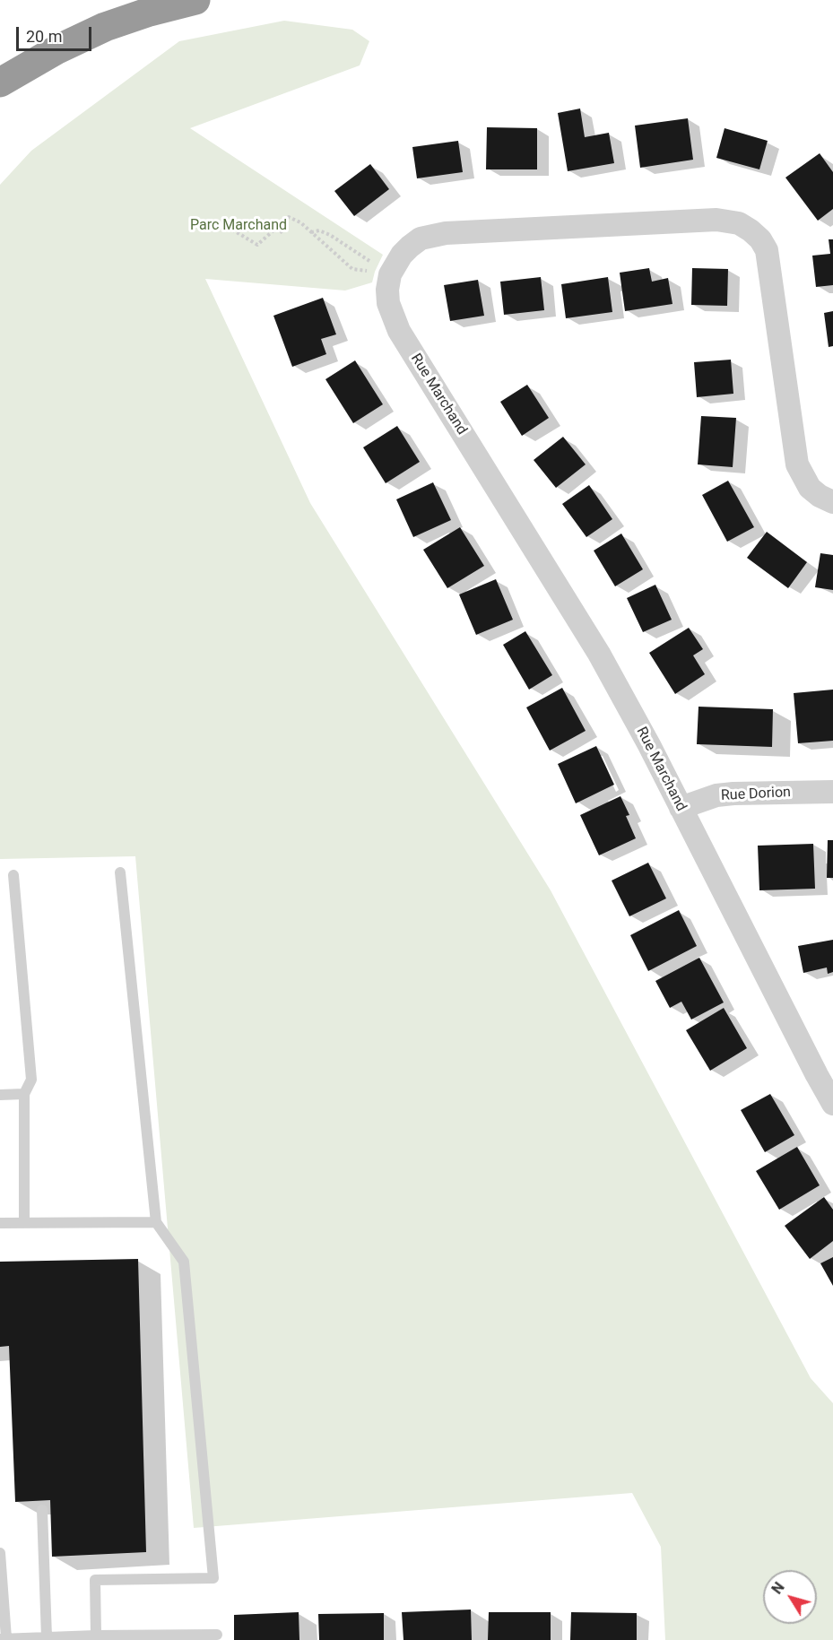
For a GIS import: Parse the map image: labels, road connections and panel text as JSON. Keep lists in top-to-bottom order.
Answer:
{
  "streets": {
    "street": ["Rue Marchand", "Rue Dorion"]
  },
  "crossings": [
    ["Rue Marchand", "Rue Dorion"]
  ],
  "parks": ["Parc Marchand"],
  "scale_bar": "20 m",
  "north": "top left"
}
